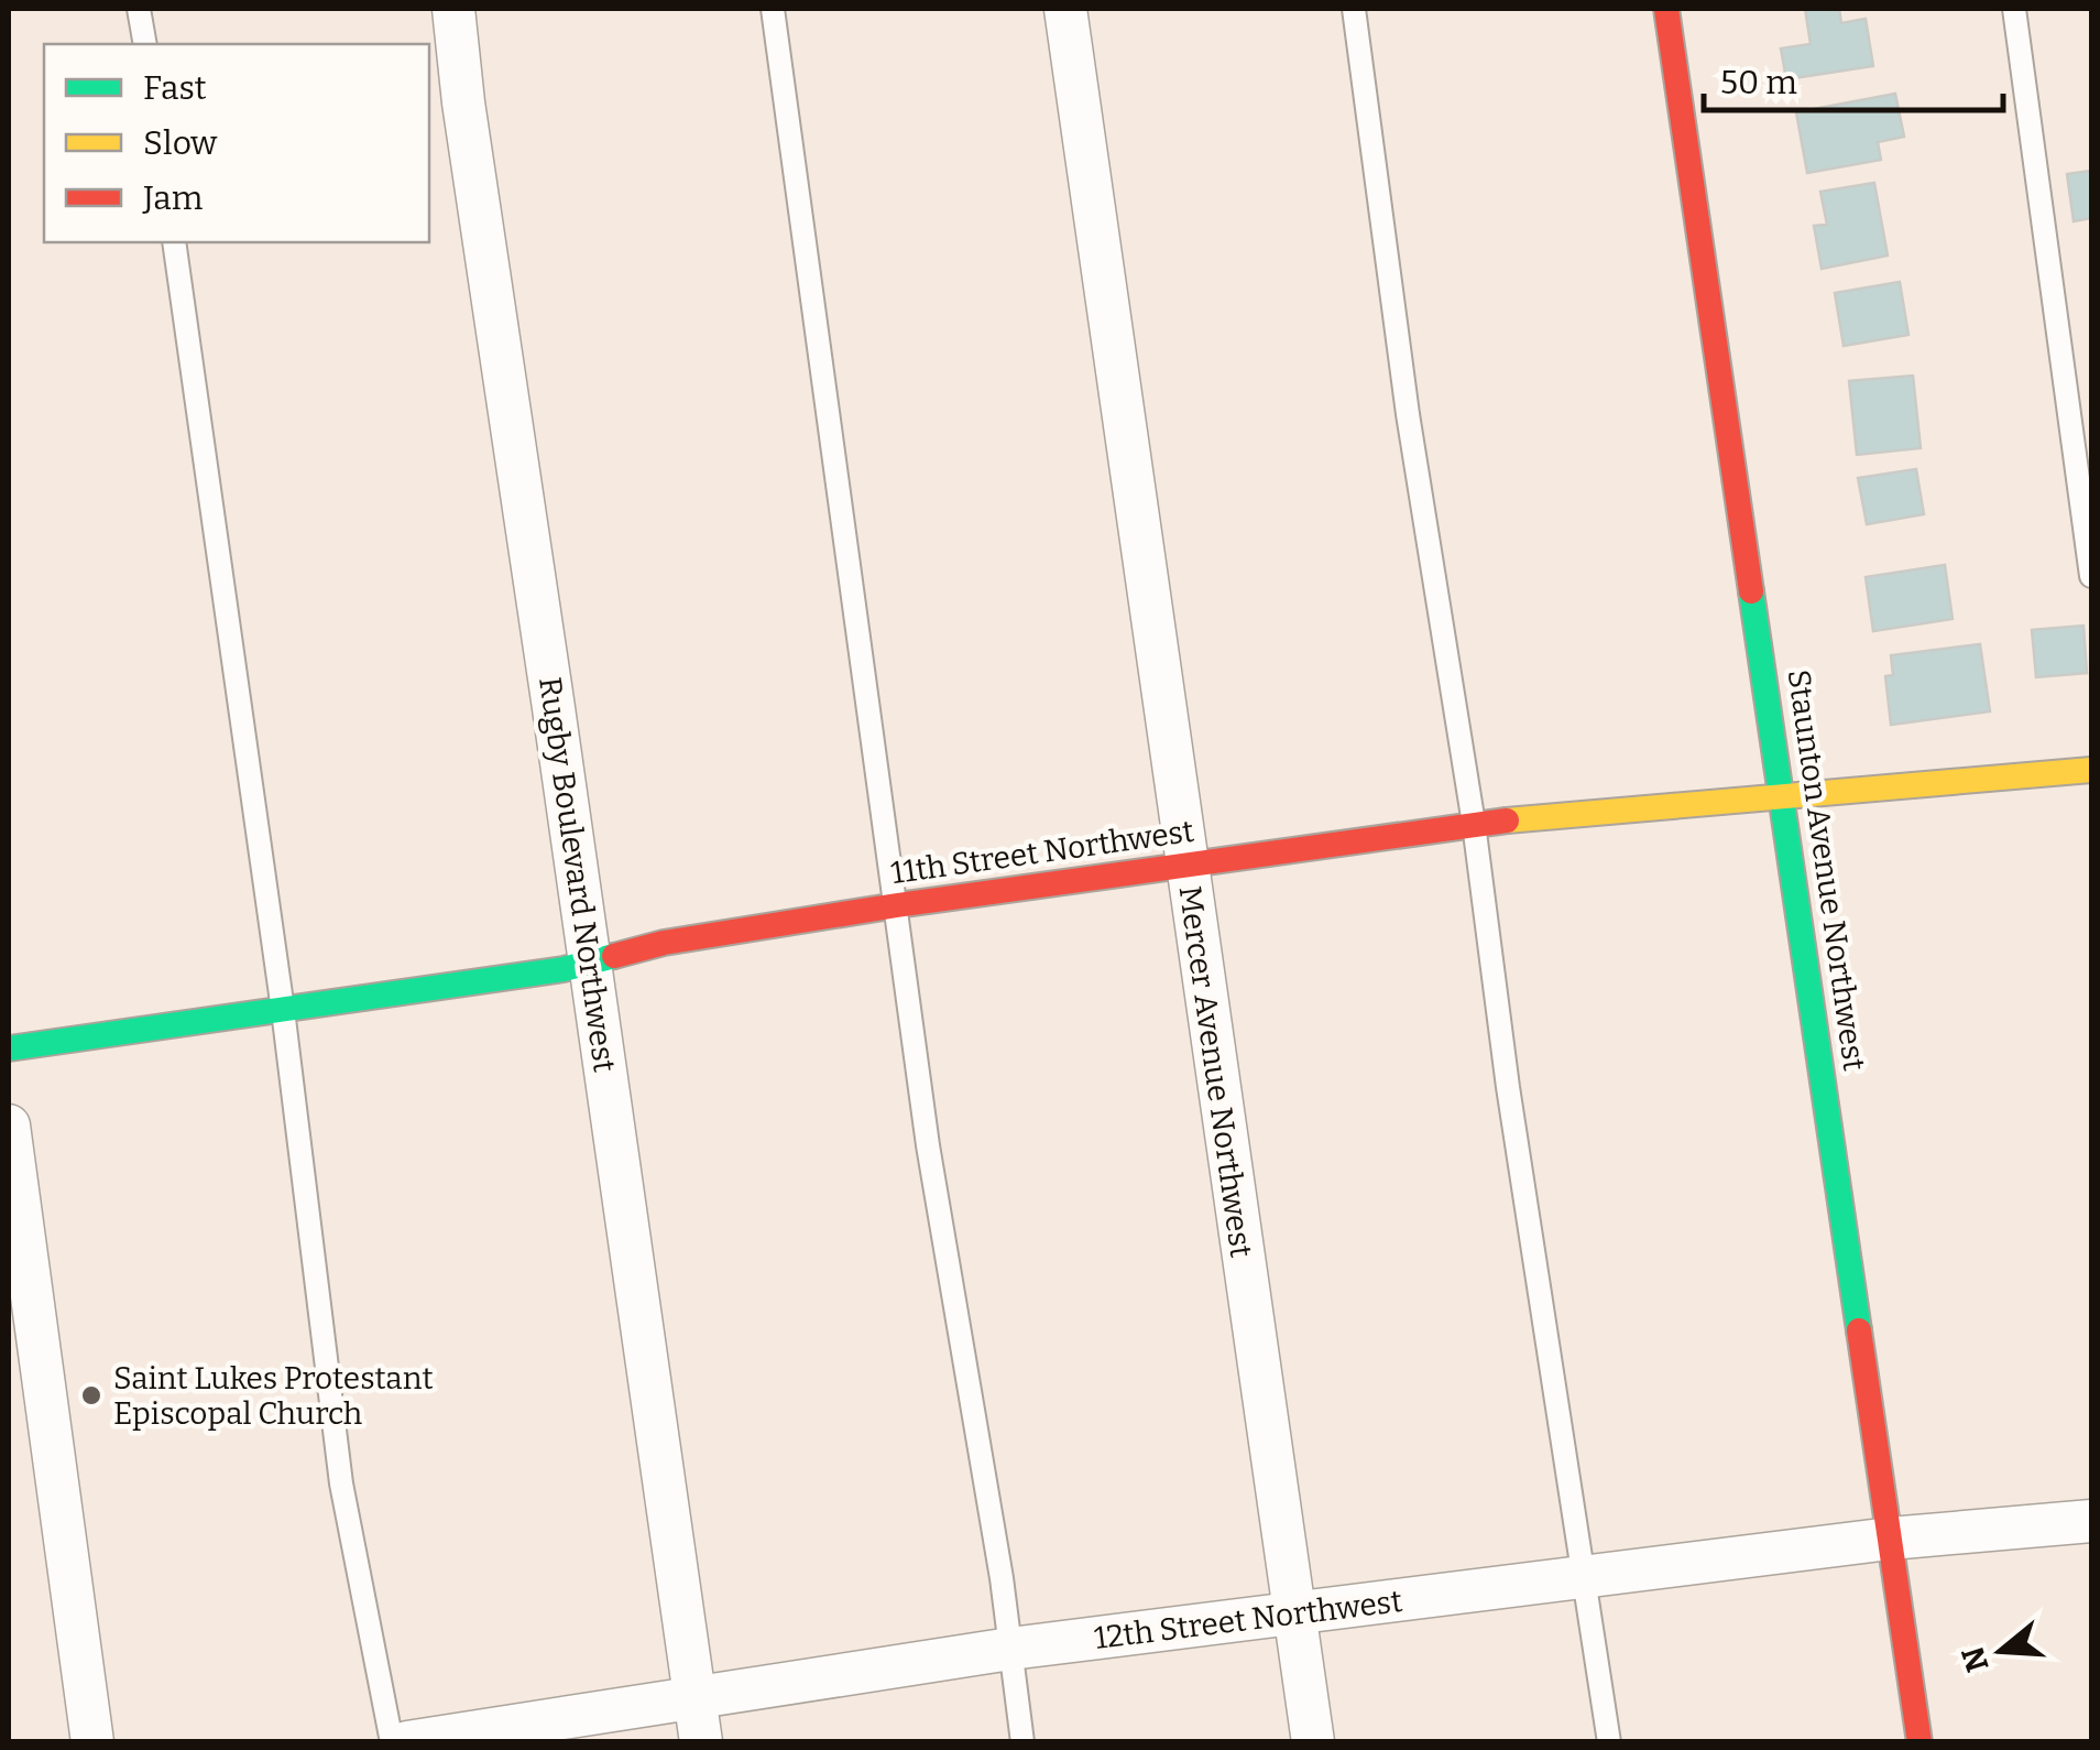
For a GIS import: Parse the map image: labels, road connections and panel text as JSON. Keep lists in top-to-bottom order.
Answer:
{
  "streets": {
    "street": [
      "11th Street Northwest",
      "Staunton Avenue Northwest",
      "Rugby Boulevard Northwest",
      "Mercer Avenue Northwest",
      "12th Street Northwest"
    ]
  },
  "crossings": [
    ["11th Street Northwest", "Staunton Avenue Northwest"],
    ["11th Street Northwest", "Rugby Boulevard Northwest"],
    ["11th Street Northwest", "Mercer Avenue Northwest"],
    ["Staunton Avenue Northwest", "12th Street Northwest"],
    ["Rugby Boulevard Northwest", "12th Street Northwest"],
    ["Mercer Avenue Northwest", "12th Street Northwest"]
  ],
  "places": ["Saint Lukes Protestant Episcopal Church"],
  "legend": ["Fast", "Slow", "Jam"],
  "scale_bar": "50 m",
  "north": "left"
}
